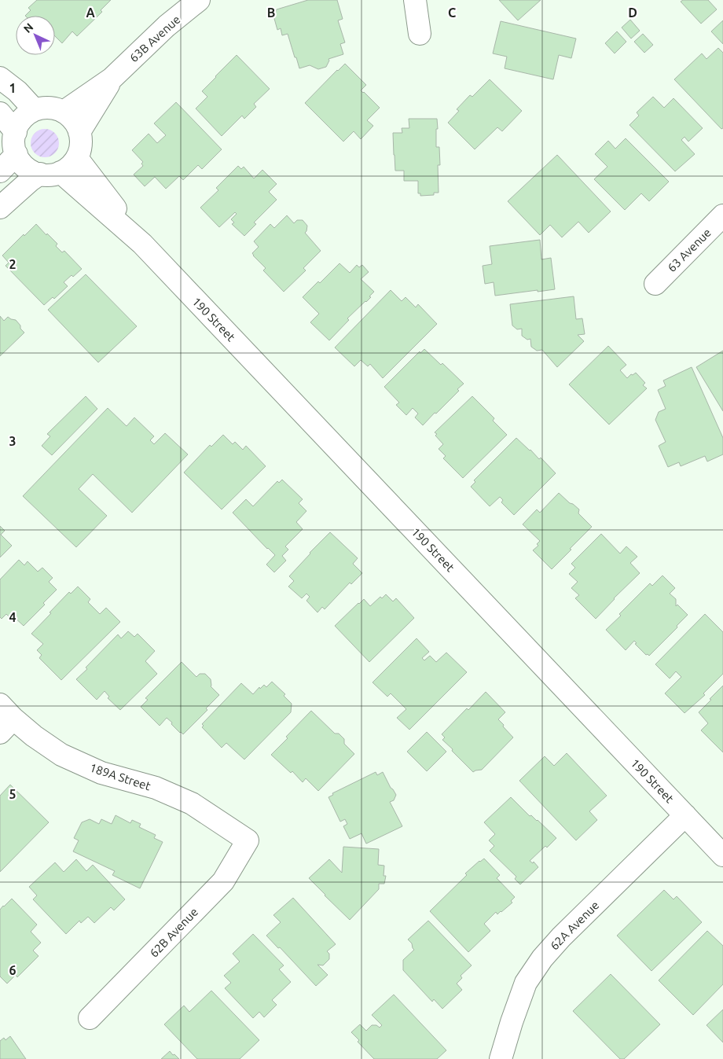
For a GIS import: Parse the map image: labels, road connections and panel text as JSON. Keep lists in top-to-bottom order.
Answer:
{
  "streets": {
    "street": [
      "63B Avenue",
      "63 Avenue",
      "190 Street",
      "189A Street",
      "62A Avenue",
      "62B Avenue"
    ]
  },
  "crossings": [
    ["63B Avenue", "190 Street"],
    ["190 Street", "62A Avenue"],
    ["189A Street", "62B Avenue"]
  ],
  "north": "top left",
  "grid": {
    "columns": [
      "A",
      "B",
      "C",
      "D"
    ],
    "rows": [
      "1",
      "2",
      "3",
      "4",
      "5",
      "6"
    ]
  }
}
